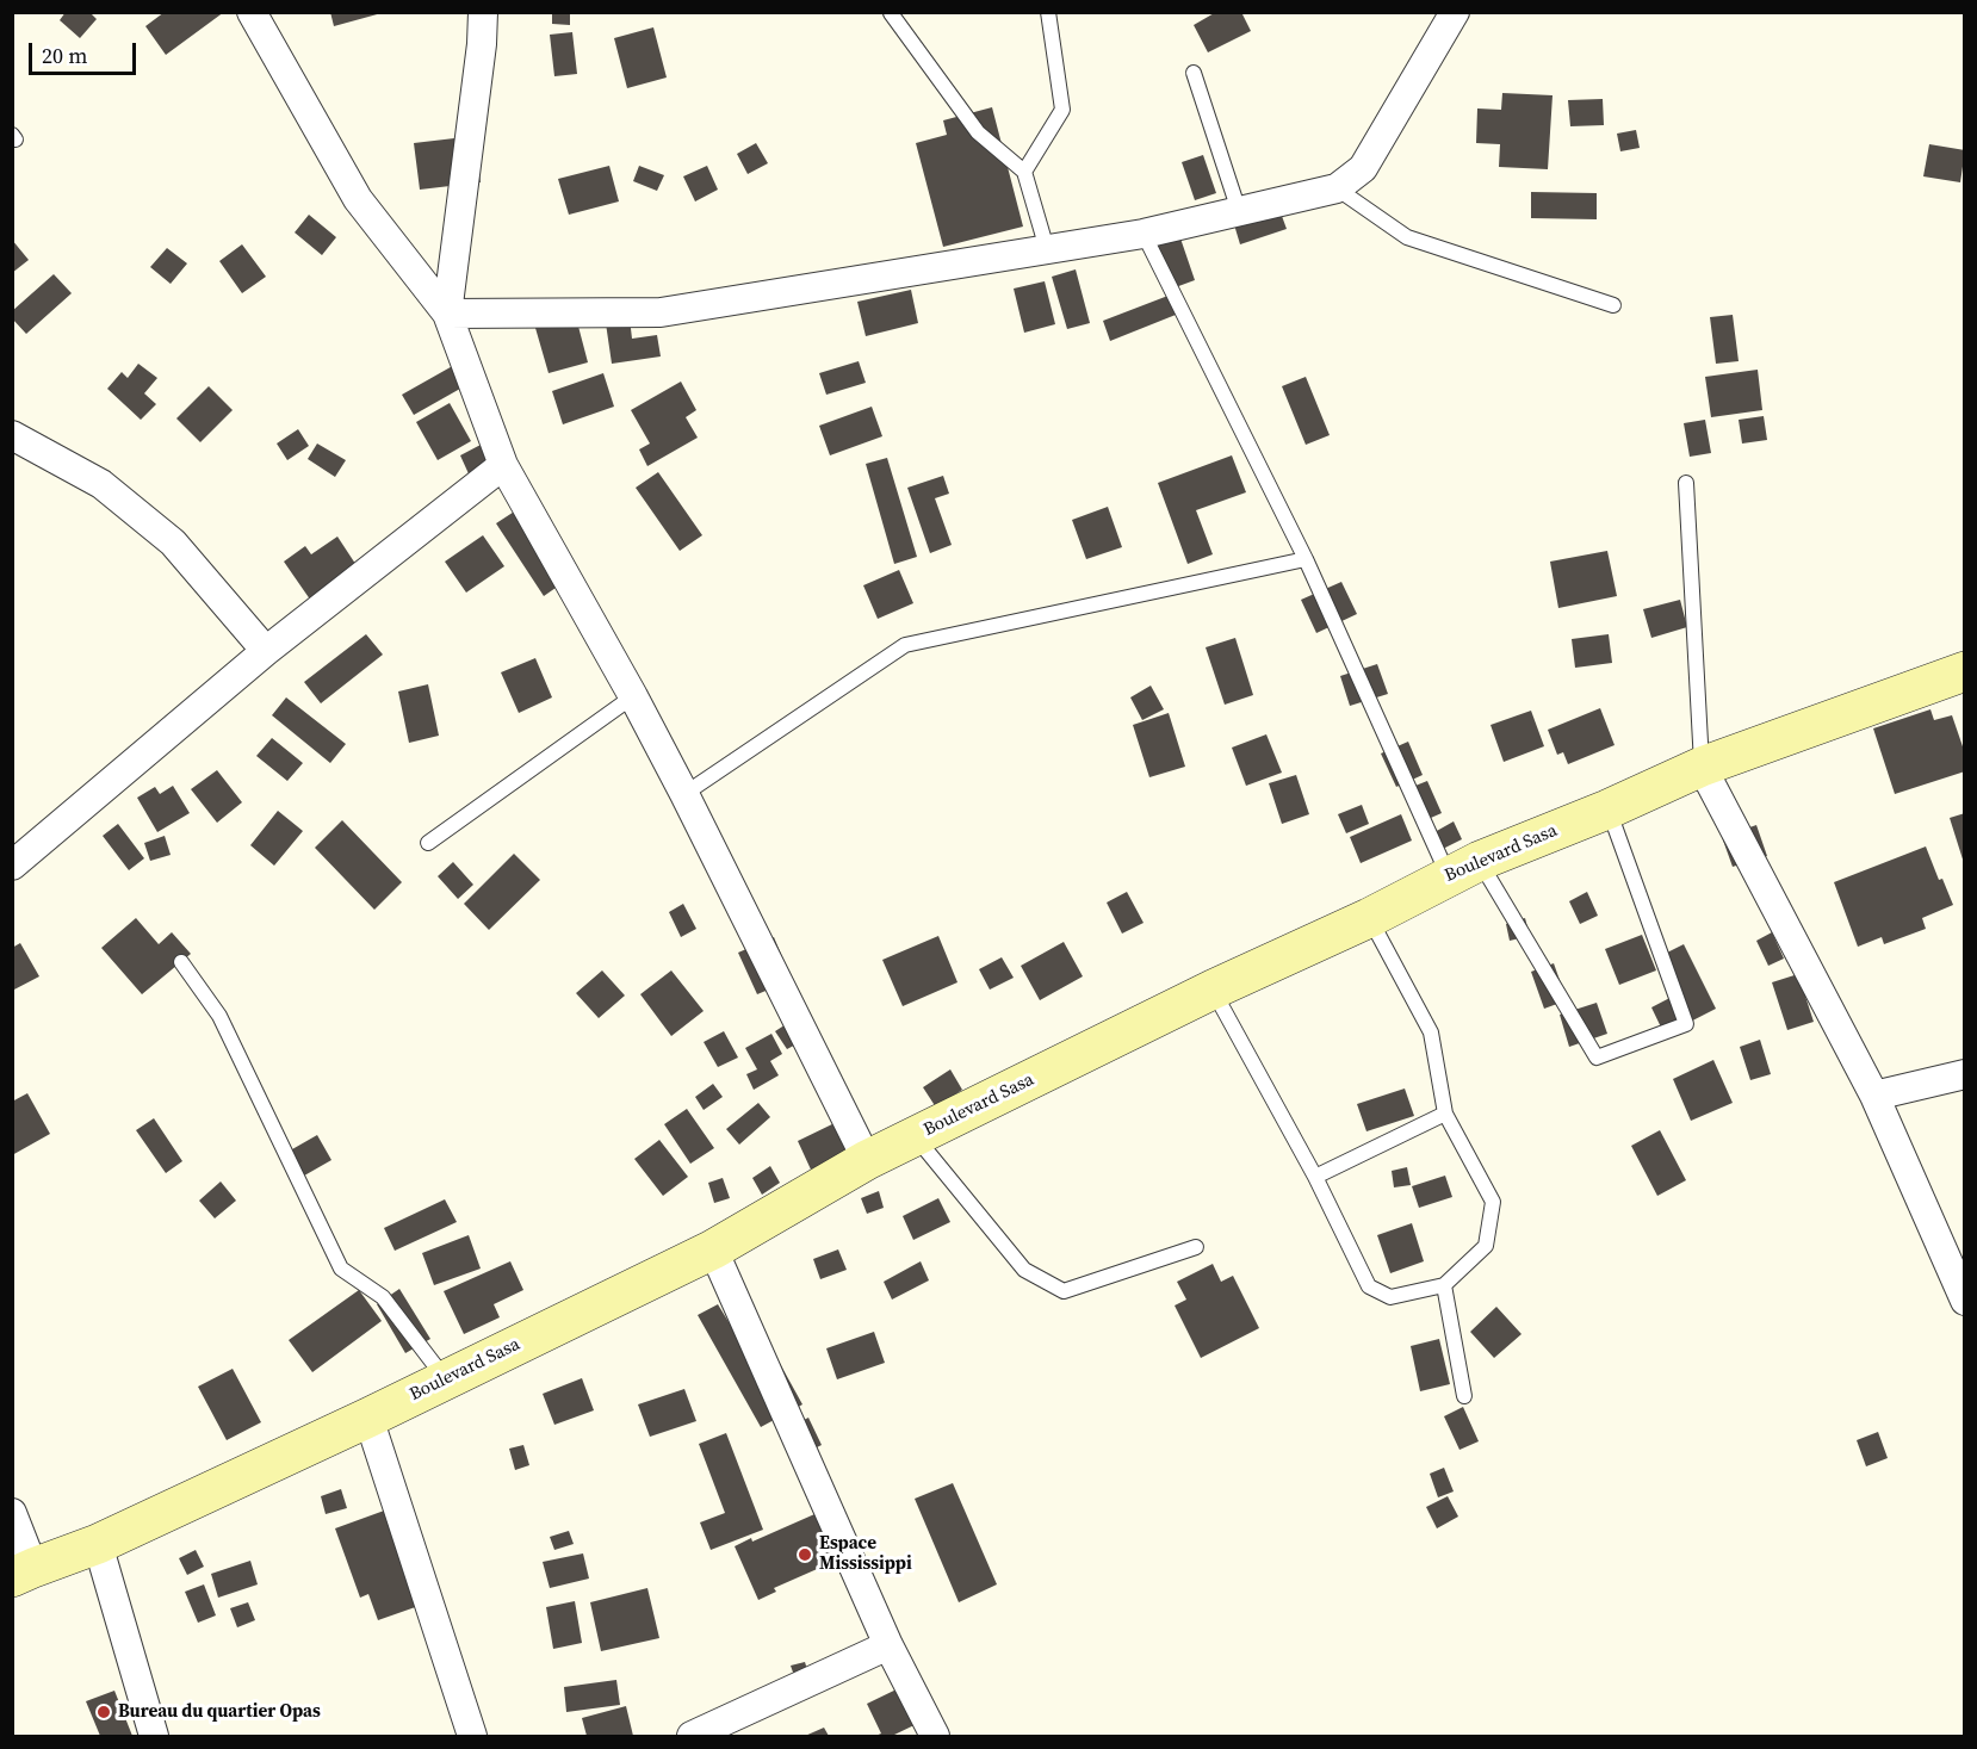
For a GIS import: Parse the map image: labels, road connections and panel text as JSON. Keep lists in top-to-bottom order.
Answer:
{
  "streets": {
    "street": ["Boulevard Sasa"]
  },
  "places": ["Espace Mississippi", "Bureau du quartier Opas"],
  "scale_bar": "20 m"
}
